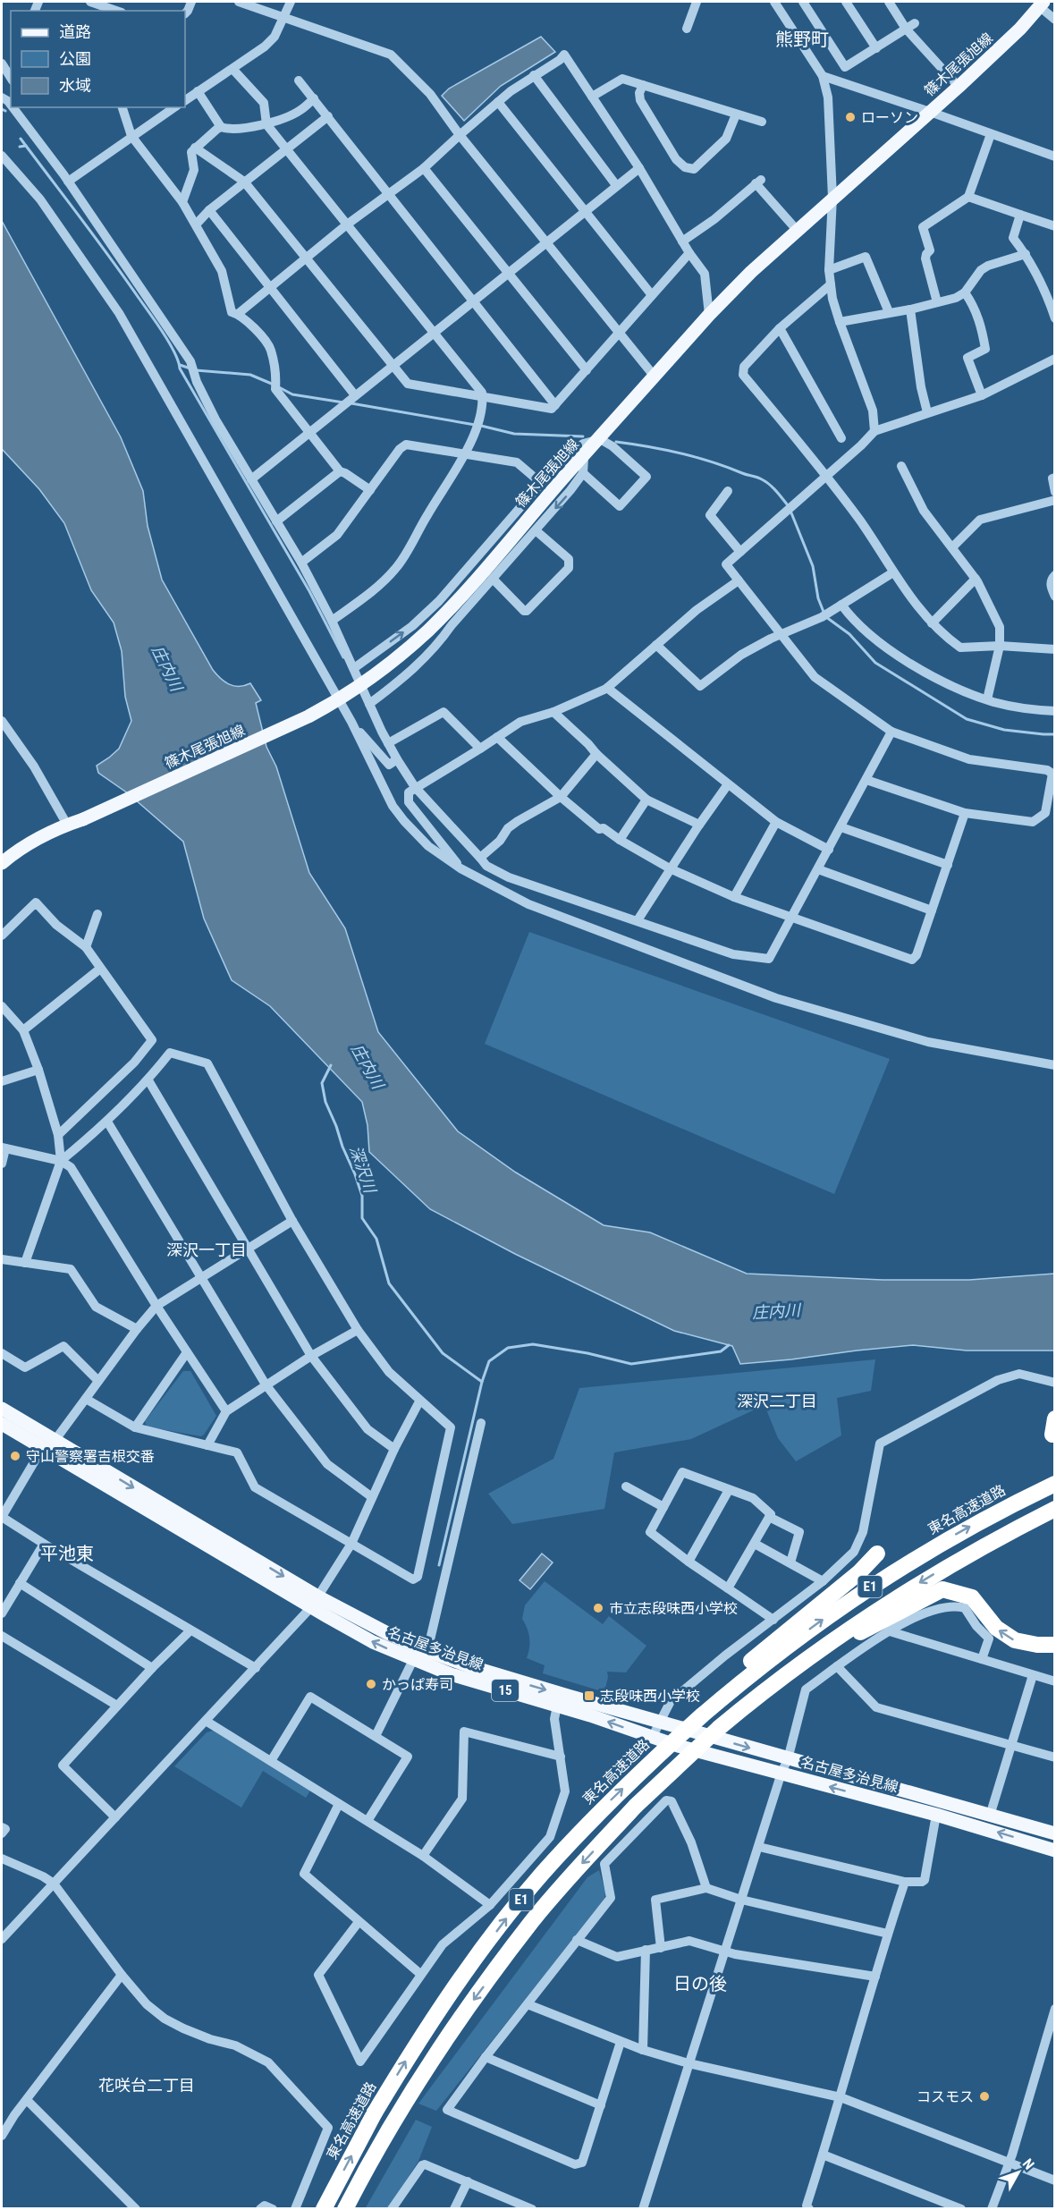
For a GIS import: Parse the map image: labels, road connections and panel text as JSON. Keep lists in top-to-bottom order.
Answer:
{
  "streets": {
    "highway": ["東名高速道路", "E1"],
    "main road": ["篠木尾張旭線", "名古屋多治見線", "15"]
  },
  "districts": [
    "熊野町",
    "深沢一丁目",
    "深沢二丁目",
    "平池東",
    "日の後",
    "花咲台二丁目"
  ],
  "water": ["庄内川", "深沢川"],
  "places": {
    "other": [
      "ローソン",
      "守山警察署吉根交番",
      "市立志段味西小学校",
      "かっぱ寿司",
      "コスモス"
    ],
    "transit": ["志段味西小学校"]
  },
  "legend": ["道路", "公園", "水域"],
  "north": "top right"
}
